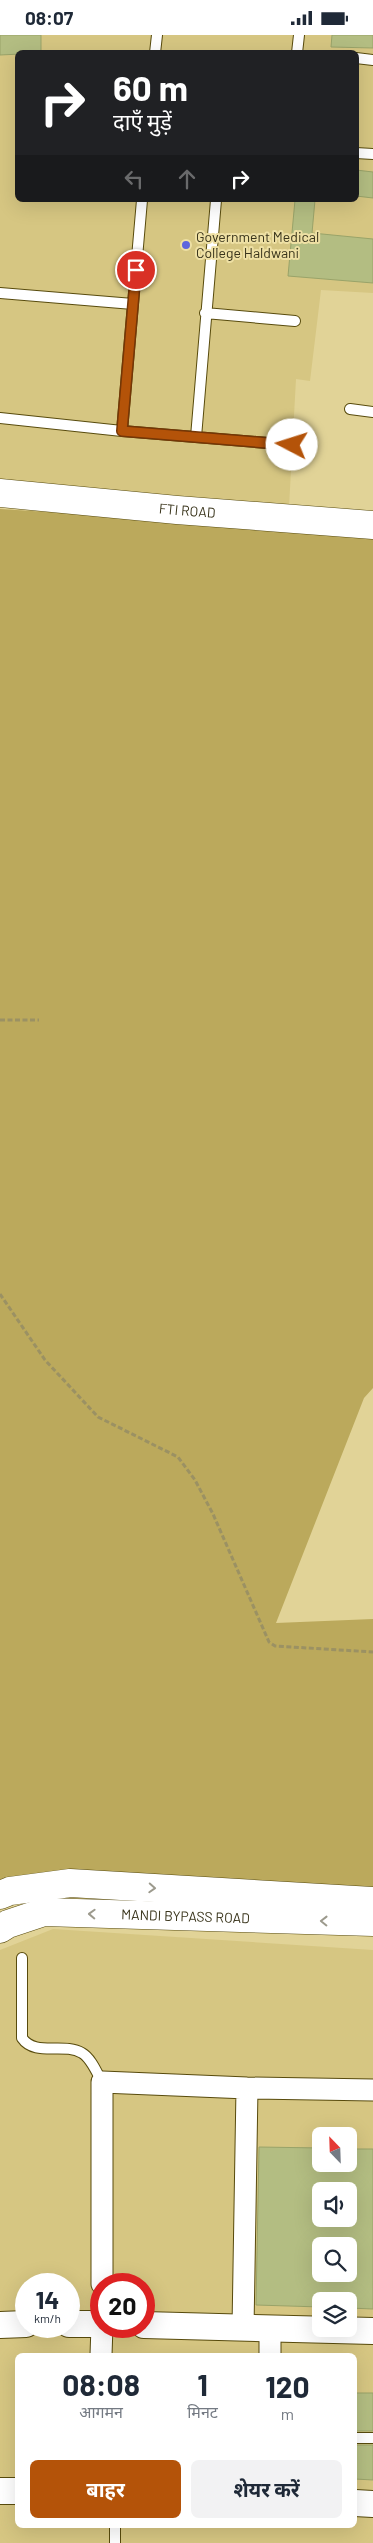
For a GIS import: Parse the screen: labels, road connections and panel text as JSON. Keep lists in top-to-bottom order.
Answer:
{
  "streets": {
    "main road": ["FTI ROAD", "MANDI BYPASS ROAD"]
  },
  "places": ["Government Medical College Haldwani"],
  "north": "top left",
  "page": {
    "status": "08:07",
    "turn": ["60 m", "दाएँ मुड़ें"],
    "speed": "14 km/h",
    "limit": "20",
    "eta": [
      "08:08",
      "आगमन",
      "1",
      "मिनट",
      "120",
      "m"
    ],
    "buttons": ["बाहर", "शेयर करें"]
  }
}
